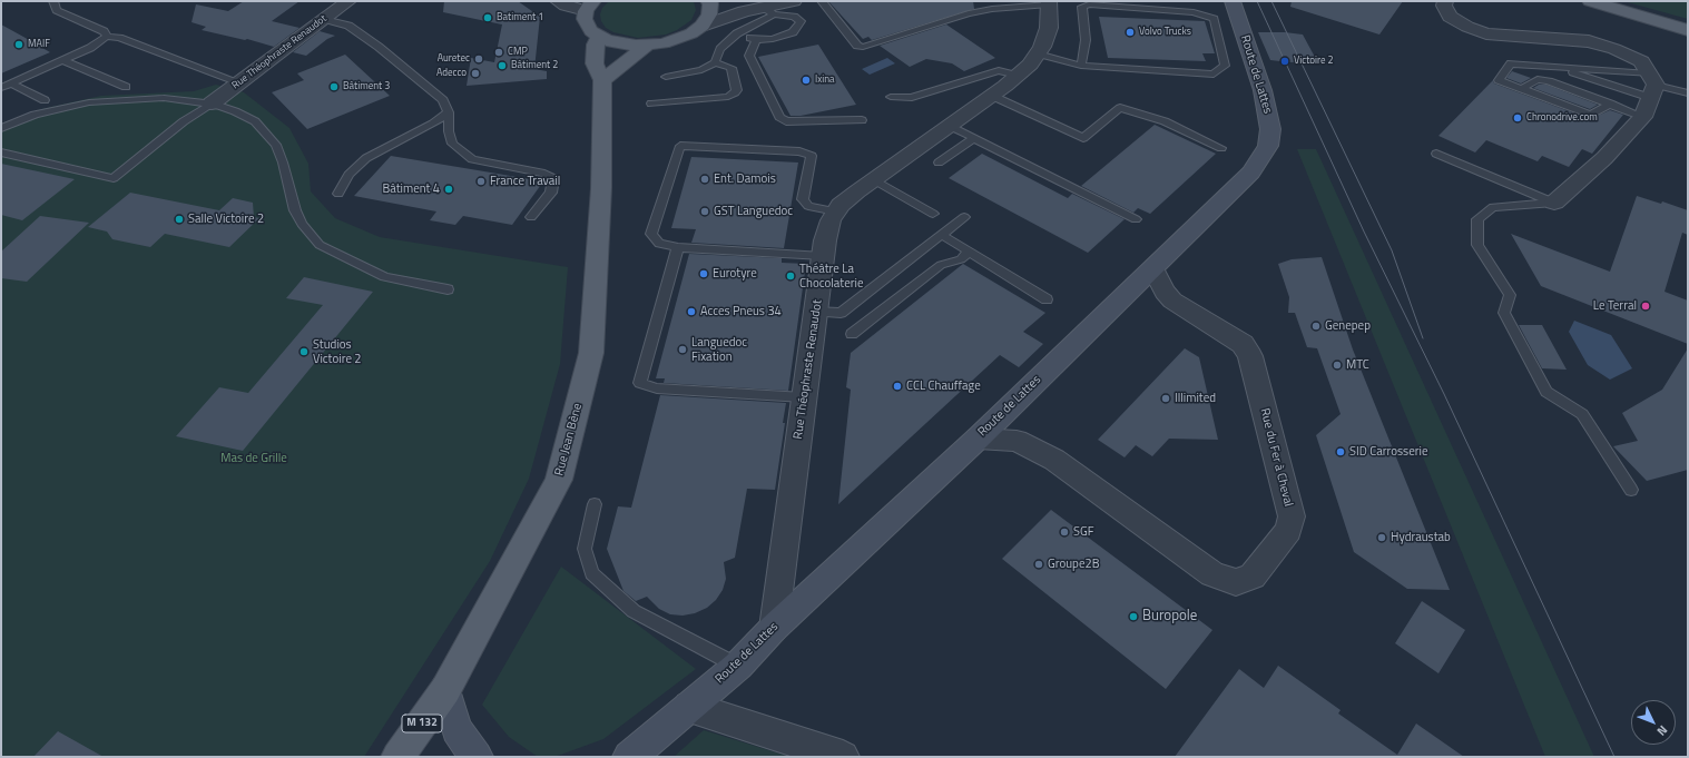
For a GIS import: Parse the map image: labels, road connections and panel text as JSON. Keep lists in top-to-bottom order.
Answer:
{
  "streets": {
    "main road": ["Rue Jean Bène", "M 132"],
    "street": ["Rue Théophraste Renaudot", "Route de Lattes", "Rue du Fer à Cheval"]
  },
  "crossings": [
    ["Rue Théophraste Renaudot", "Route de Lattes"],
    ["Route de Lattes", "Rue du Fer à Cheval"],
    ["Rue Jean Bène", "M 132"]
  ],
  "parks": ["Mas de Grille"],
  "places": [
    "Batiment 1",
    "Volvo Trucks",
    "MAIF",
    "CMP",
    "Auretec",
    "Victoire 2",
    "Bâtiment 2",
    "Adecco",
    "Ixina",
    "Bâtiment 3",
    "Chronodrive.com",
    "Ent. Damois",
    "France Travail",
    "Bâtiment 4",
    "GST Languedoc",
    "Salle Victoire 2",
    "Eurotyre",
    "Théâtre La Chocolaterie",
    "Le Terral",
    "Acces Pneus 34",
    "Genepep",
    "Languedoc Fixation",
    "Studios Victoire 2",
    "MTC",
    "CCL Chauffage",
    "Illimited",
    "SID Carrosserie",
    "SGF",
    "Hydraustab",
    "Groupe2B",
    "Buropole"
  ],
  "north": "bottom right"
}
